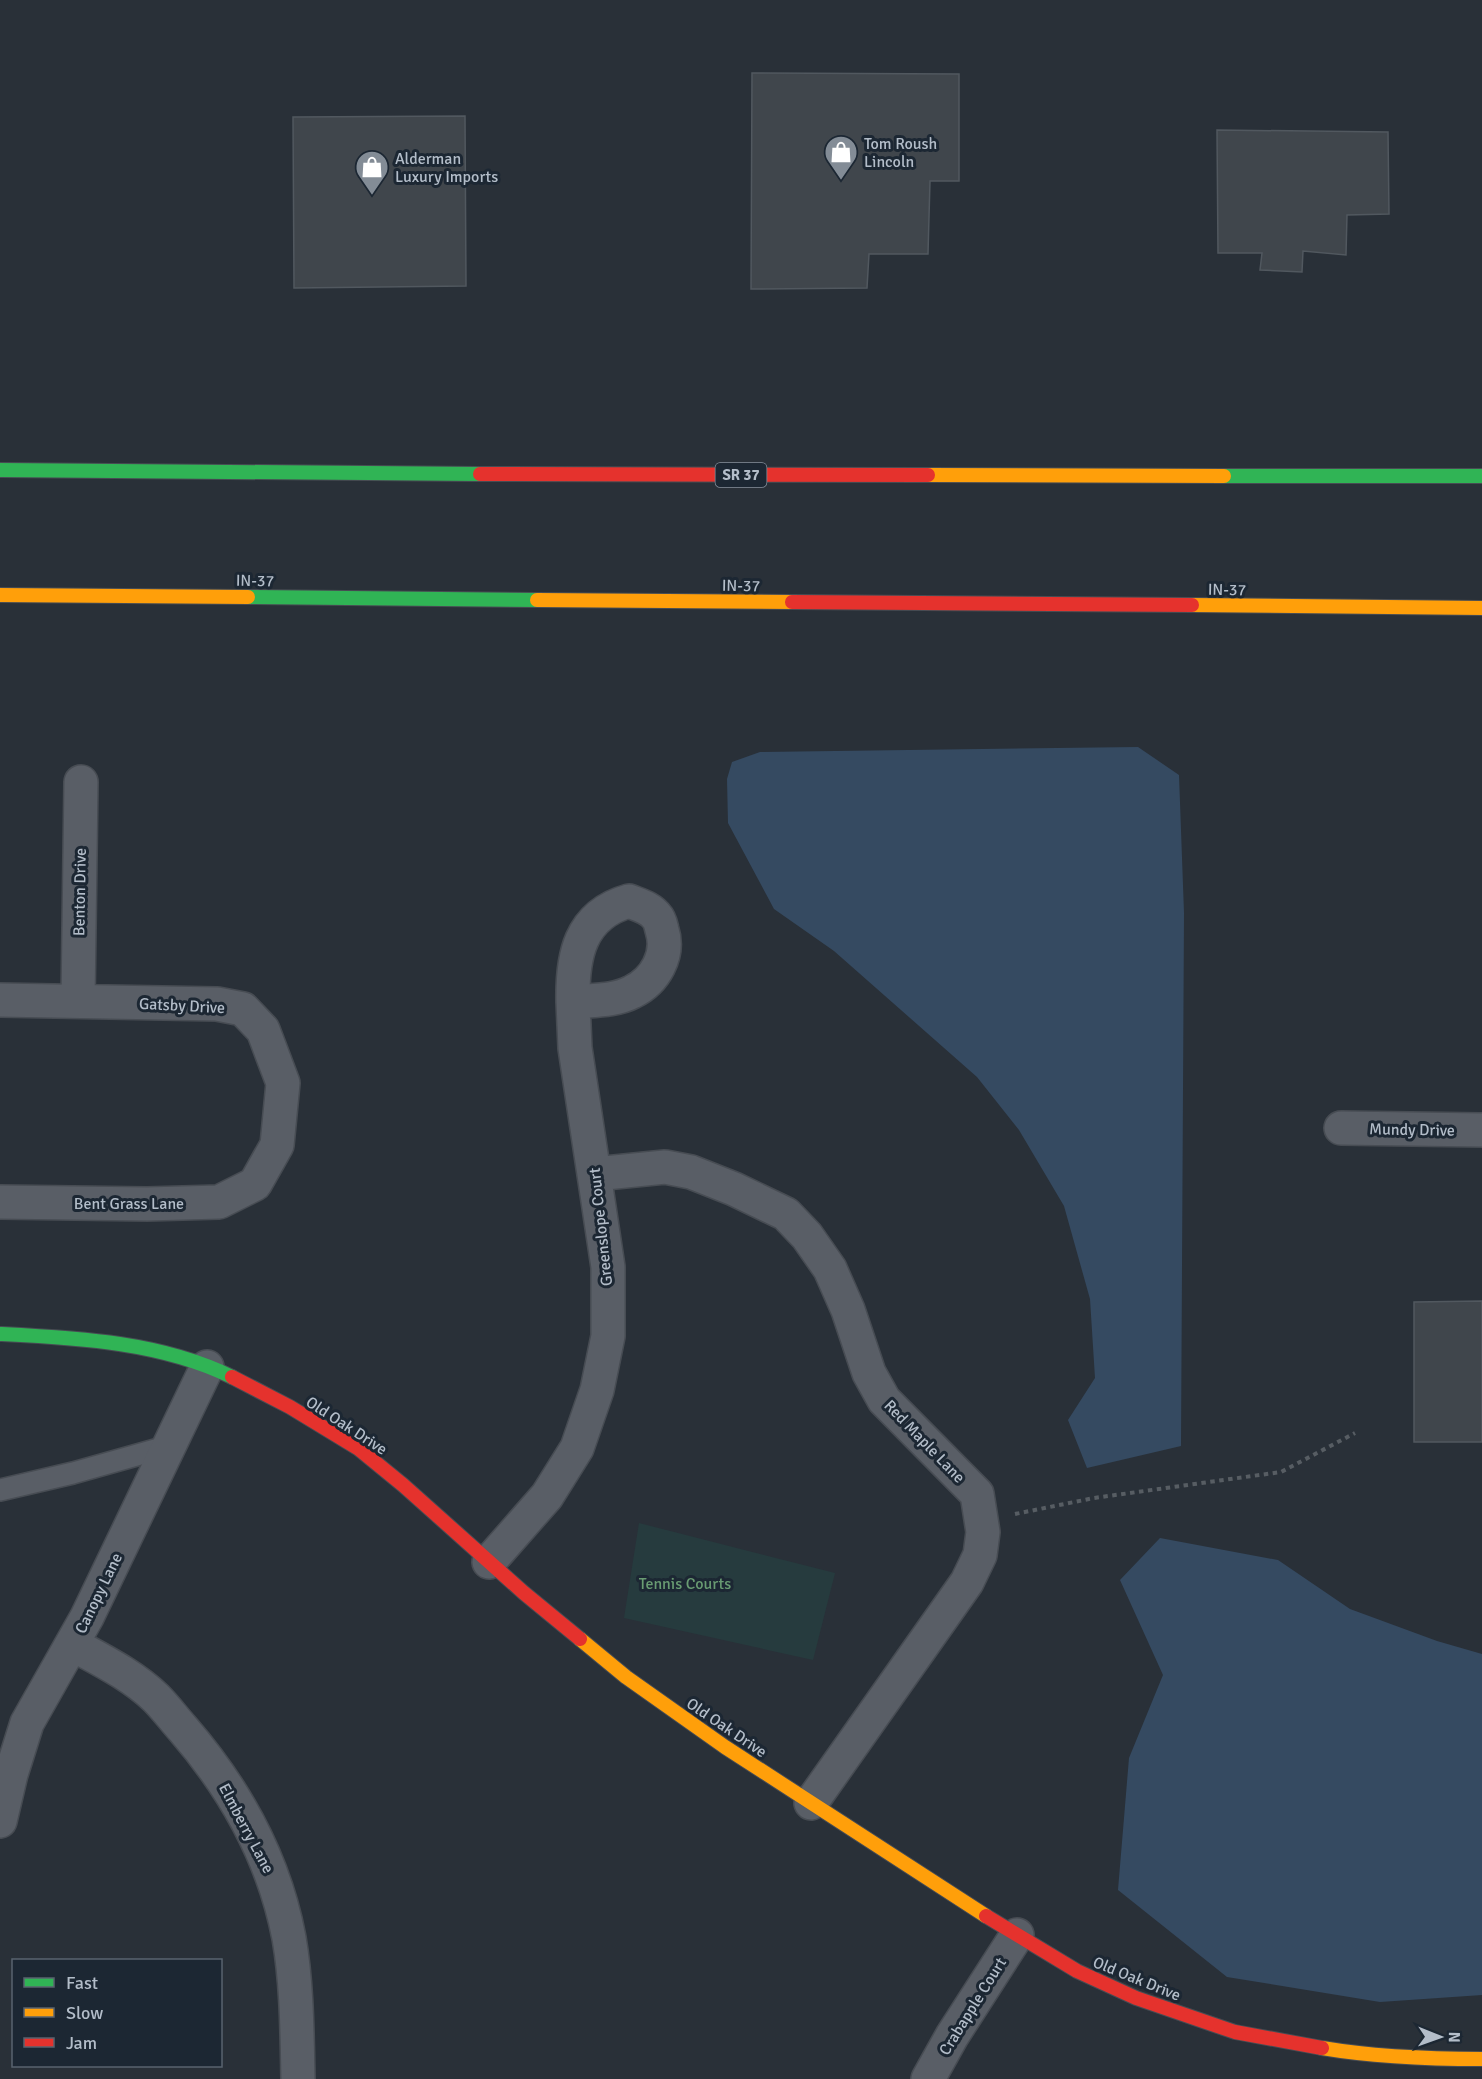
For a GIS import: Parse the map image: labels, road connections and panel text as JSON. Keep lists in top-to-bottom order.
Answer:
{
  "streets": {
    "main road": ["SR 37", "IN-37", "Old Oak Drive"],
    "street": [
      "Benton Drive",
      "Gatsby Drive",
      "Mundy Drive",
      "Bent Grass Lane",
      "Greenslope Court",
      "Red Maple Lane",
      "Canopy Lane",
      "Elmberry Lane",
      "Crabapple Court"
    ]
  },
  "crossings": [
    ["Benton Drive", "Gatsby Drive"],
    ["Gatsby Drive", "Bent Grass Lane"],
    ["Greenslope Court", "Old Oak Drive"],
    ["Greenslope Court", "Red Maple Lane"],
    ["Old Oak Drive", "Red Maple Lane"],
    ["Old Oak Drive", "Canopy Lane"],
    ["Old Oak Drive", "Crabapple Court"],
    ["Canopy Lane", "Elmberry Lane"]
  ],
  "parks": ["Tennis Courts"],
  "places": {
    "shop": ["Tom Roush Lincoln", "Alderman Luxury Imports"]
  },
  "legend": ["Fast", "Slow", "Jam"],
  "north": "right"
}
